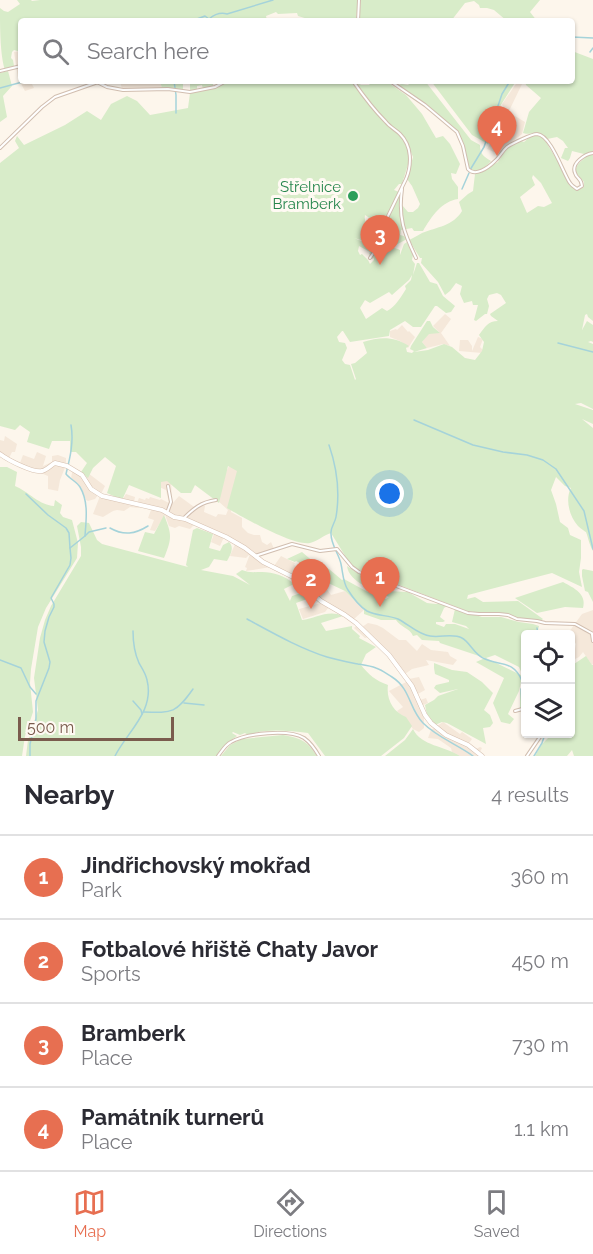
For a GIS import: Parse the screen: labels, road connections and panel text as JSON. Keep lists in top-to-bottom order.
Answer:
{
  "places": ["Střelnice Bramberk"],
  "scale_bar": "500 m",
  "page": {
    "search": "Search here",
    "pins": [
      "4",
      "3",
      "1",
      "2"
    ],
    "scale": "500 m",
    "heading": ["Nearby", "4 results"],
    "list": [
      {
        "mark": "1",
        "name": "Jindřichovský mokřad",
        "note": "Park",
        "value": "360 m"
      },
      {
        "mark": "2",
        "name": "Fotbalové hřiště Chaty Javor",
        "note": "Sports",
        "value": "450 m"
      },
      {
        "mark": "3",
        "name": "Bramberk",
        "note": "Place",
        "value": "730 m"
      },
      {
        "mark": "4",
        "name": "Památník turnerů",
        "note": "Place",
        "value": "1.1 km"
      }
    ],
    "nav": ["Map", "Directions", "Saved"]
  }
}
